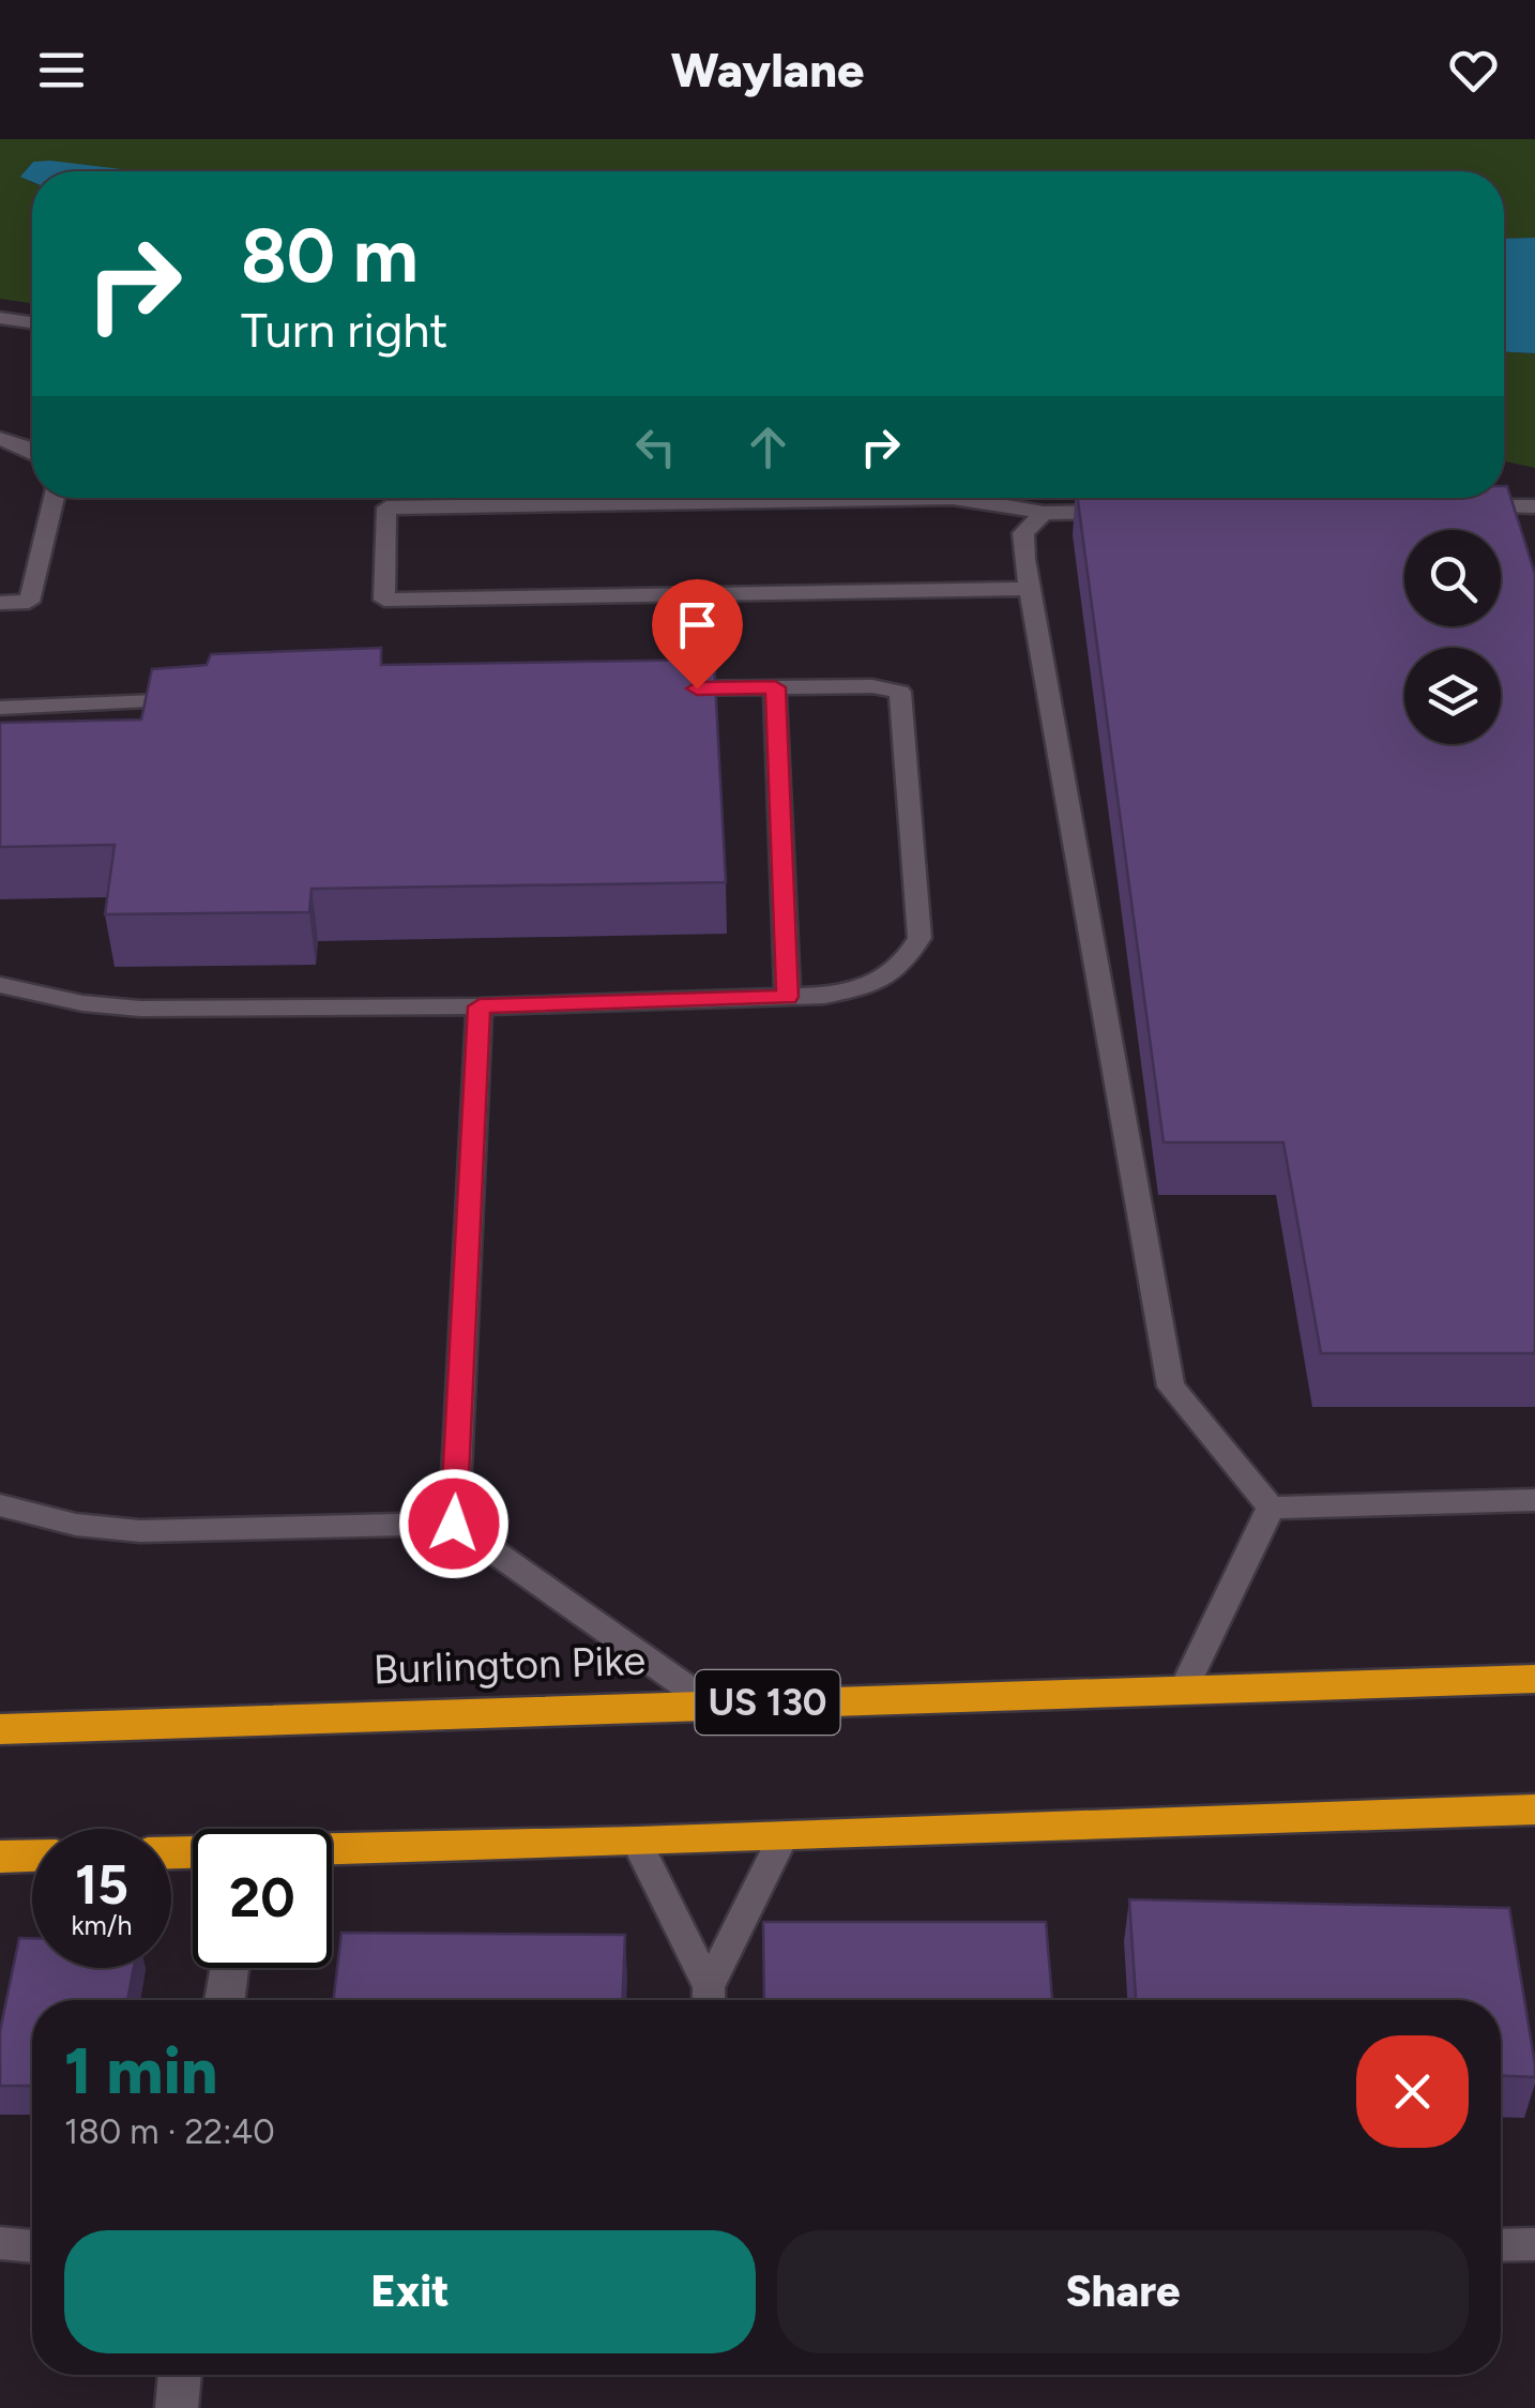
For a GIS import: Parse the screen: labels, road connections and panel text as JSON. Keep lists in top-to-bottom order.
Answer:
{
  "streets": {
    "highway": ["Burlington Pike", "US 130"]
  },
  "page": {
    "header": "Waylane",
    "turn": ["80 m", "Turn right"],
    "speed": "15 km/h",
    "limit": "20",
    "heading": ["1 min", "180 m · 22:40"],
    "buttons": ["Exit", "Share"]
  }
}
